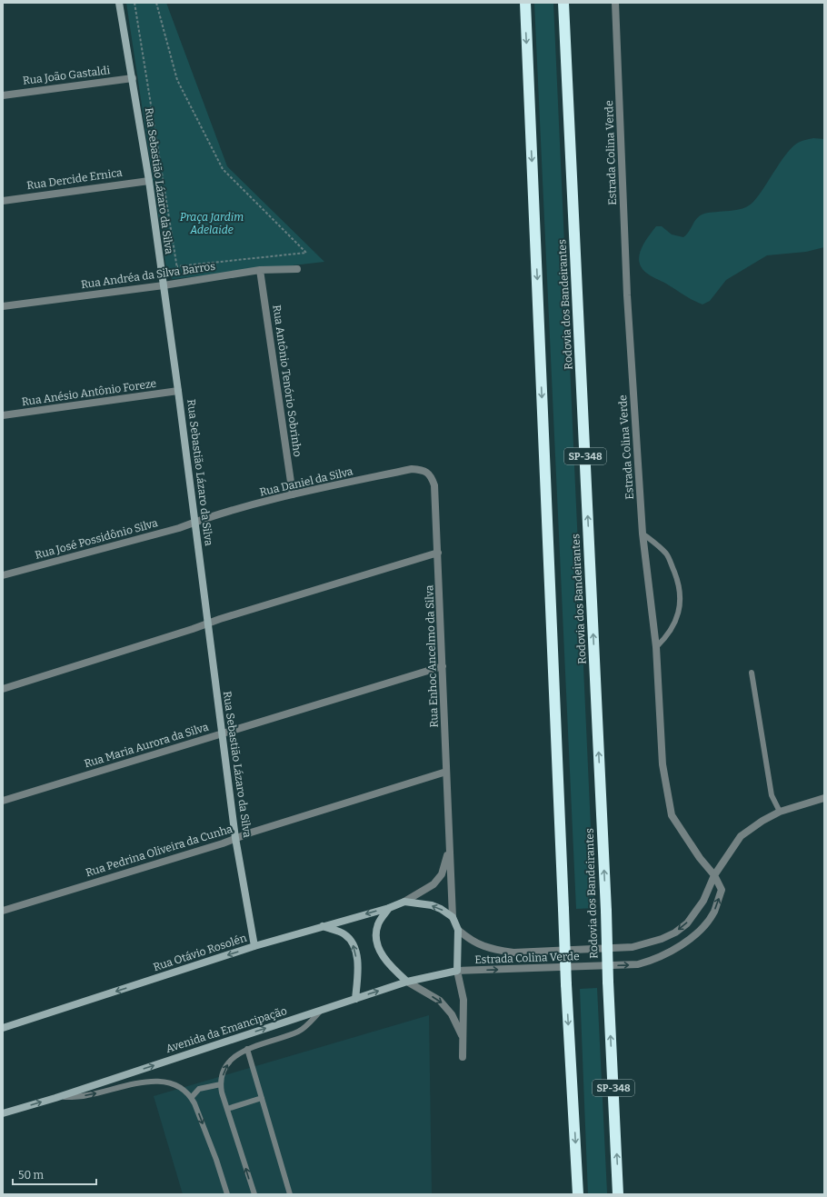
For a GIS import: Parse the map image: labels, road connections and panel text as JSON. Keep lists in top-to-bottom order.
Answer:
{
  "streets": {
    "highway": ["Rodovia dos Bandeirantes", "SP-348"],
    "street": [
      "Rua João Gastaldi",
      "Estrada Colina Verde",
      "Rua Dercide Ernica",
      "Rua Sebastião Lázaro da Silva",
      "Rua Andréa da Silva Barros",
      "Rua Antônio Tenório Sobrinho",
      "Rua Anésio Antônio Foreze",
      "Rua Daniel da Silva",
      "Rua José Possidônio Silva",
      "Rua Enhoc Ancelmo da Silva",
      "Rua Maria Aurora da Silva",
      "Rua Pedrina Oliveira da Cunha",
      "Rua Otávio Rosolén",
      "Avenida da Emancipação"
    ]
  },
  "crossings": [
    ["Rua João Gastaldi", "Rua Sebastião Lázaro da Silva"],
    ["Estrada Colina Verde", "Rua Enhoc Ancelmo da Silva"],
    ["Estrada Colina Verde", "Rua Otávio Rosolén"],
    ["Estrada Colina Verde", "Avenida da Emancipação"],
    ["Rua Dercide Ernica", "Rua Sebastião Lázaro da Silva"],
    ["Rua Sebastião Lázaro da Silva", "Rua Andréa da Silva Barros"],
    ["Rua Sebastião Lázaro da Silva", "Rua Anésio Antônio Foreze"],
    ["Rua Sebastião Lázaro da Silva", "Rua Daniel da Silva"],
    ["Rua Sebastião Lázaro da Silva", "Rua José Possidônio Silva"],
    ["Rua Sebastião Lázaro da Silva", "Rua Maria Aurora da Silva"],
    ["Rua Sebastião Lázaro da Silva", "Rua Pedrina Oliveira da Cunha"],
    ["Rua Sebastião Lázaro da Silva", "Rua Otávio Rosolén"],
    ["Rua Andréa da Silva Barros", "Rua Antônio Tenório Sobrinho"],
    ["Rua Antônio Tenório Sobrinho", "Rua Daniel da Silva"],
    ["Rua Daniel da Silva", "Rua José Possidônio Silva"],
    ["Rua Daniel da Silva", "Rua Enhoc Ancelmo da Silva"],
    ["Rua Enhoc Ancelmo da Silva", "Rua Maria Aurora da Silva"],
    ["Rua Enhoc Ancelmo da Silva", "Rua Pedrina Oliveira da Cunha"],
    ["Rua Enhoc Ancelmo da Silva", "Rua Otávio Rosolén"],
    ["Rua Enhoc Ancelmo da Silva", "Avenida da Emancipação"],
    ["Rua Otávio Rosolén", "Avenida da Emancipação"]
  ],
  "one_way": ["Rua Otávio Rosolén", "Avenida da Emancipação"],
  "parks": ["Praça Jardim Adelaide"],
  "scale_bar": "50 m"
}
